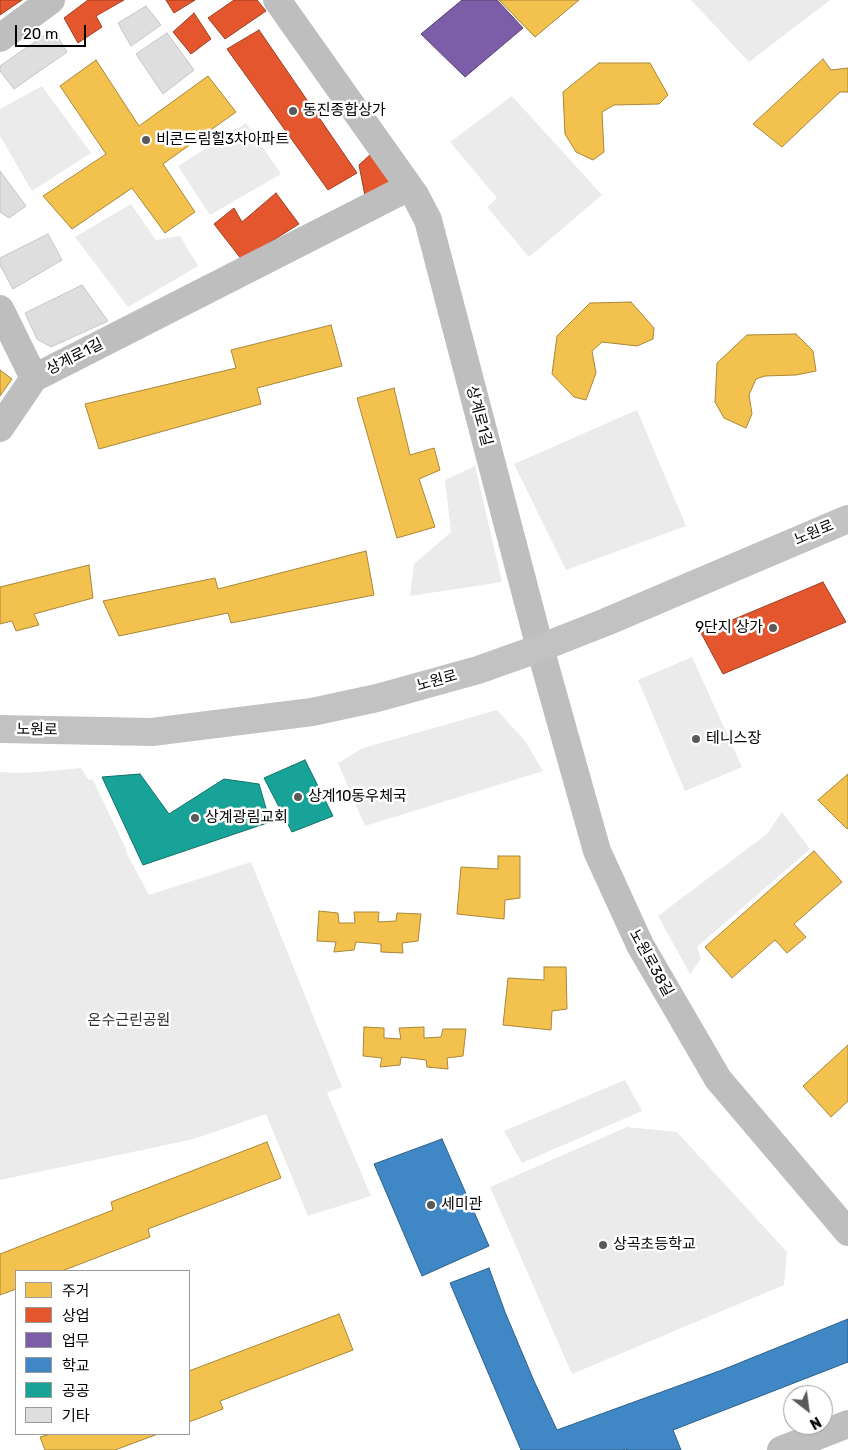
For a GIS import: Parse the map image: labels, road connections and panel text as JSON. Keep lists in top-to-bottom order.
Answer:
{
  "streets": {
    "main road": ["노원로"],
    "street": ["상계로1길", "노원로38길"]
  },
  "crossings": [
    ["상계로1길", "노원로"],
    ["상계로1길", "노원로38길"],
    ["노원로", "노원로38길"]
  ],
  "parks": ["온수근린공원"],
  "places": [
    "동진종합상가",
    "비콘드림힐3차아파트",
    "9단지 상가",
    "테니스장",
    "상계10동우체국",
    "상계광림교회",
    "세미관",
    "상곡초등학교"
  ],
  "legend": [
    "주거",
    "상업",
    "업무",
    "학교",
    "공공",
    "기타"
  ],
  "scale_bar": "20 m",
  "north": "bottom right"
}
